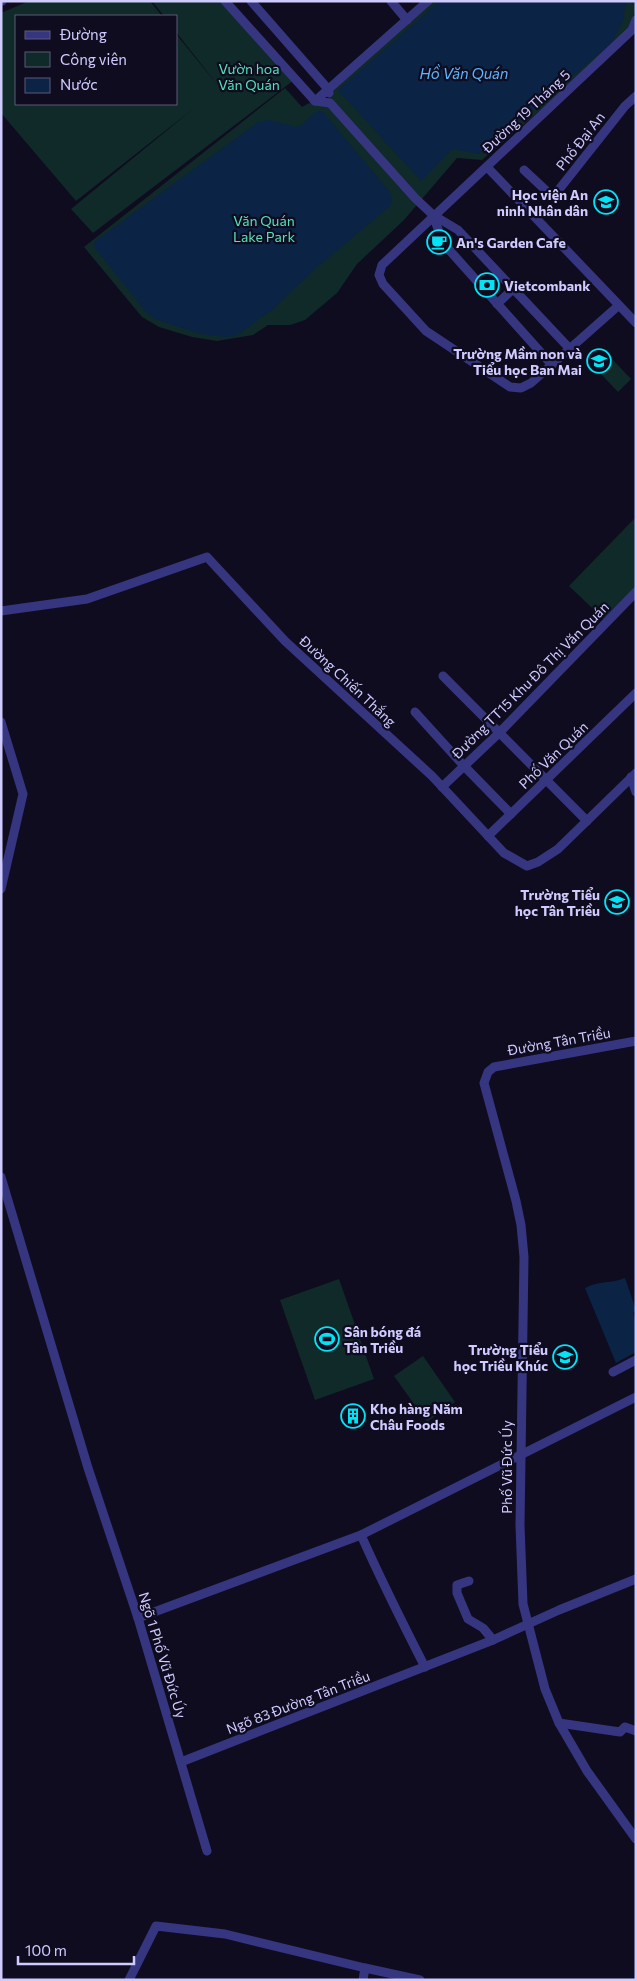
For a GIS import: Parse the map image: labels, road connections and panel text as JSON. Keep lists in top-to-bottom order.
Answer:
{
  "streets": {
    "street": [
      "Đường 19 Tháng 5",
      "Phố Đại An",
      "Đường TT15 Khu Đô Thị Văn Quán",
      "Đường Chiến Thắng",
      "Phố Văn Quán",
      "Đường Tân Triều",
      "Phố Vũ Đức Úy",
      "Ngõ 1 Phố Vũ Đức Úy",
      "Ngõ 83 Đường Tân Triều"
    ]
  },
  "crossings": [
    ["Đường TT15 Khu Đô Thị Văn Quán", "Đường Chiến Thắng"],
    ["Đường Chiến Thắng", "Phố Văn Quán"],
    ["Đường Tân Triều", "Phố Vũ Đức Úy"],
    ["Phố Vũ Đức Úy", "Ngõ 83 Đường Tân Triều"],
    ["Ngõ 1 Phố Vũ Đức Úy", "Ngõ 83 Đường Tân Triều"]
  ],
  "water": ["Hồ Văn Quán"],
  "parks": ["Vườn hoa Văn Quán", "Văn Quán Lake Park"],
  "places": {
    "school or university": [
      "Học viện An ninh Nhân dân",
      "Trường Mầm non và Tiểu học Ban Mai",
      "Trường Tiểu học Tân Triều",
      "Trường Tiểu học Triều Khúc"
    ],
    "cafe": ["An's Garden Cafe"],
    "bank": ["Vietcombank"],
    "sports": ["Sân bóng đá Tân Triều"],
    "building": ["Kho hàng Năm Châu Foods"]
  },
  "legend": ["Đường", "Công viên", "Nước"],
  "scale_bar": "100 m"
}
